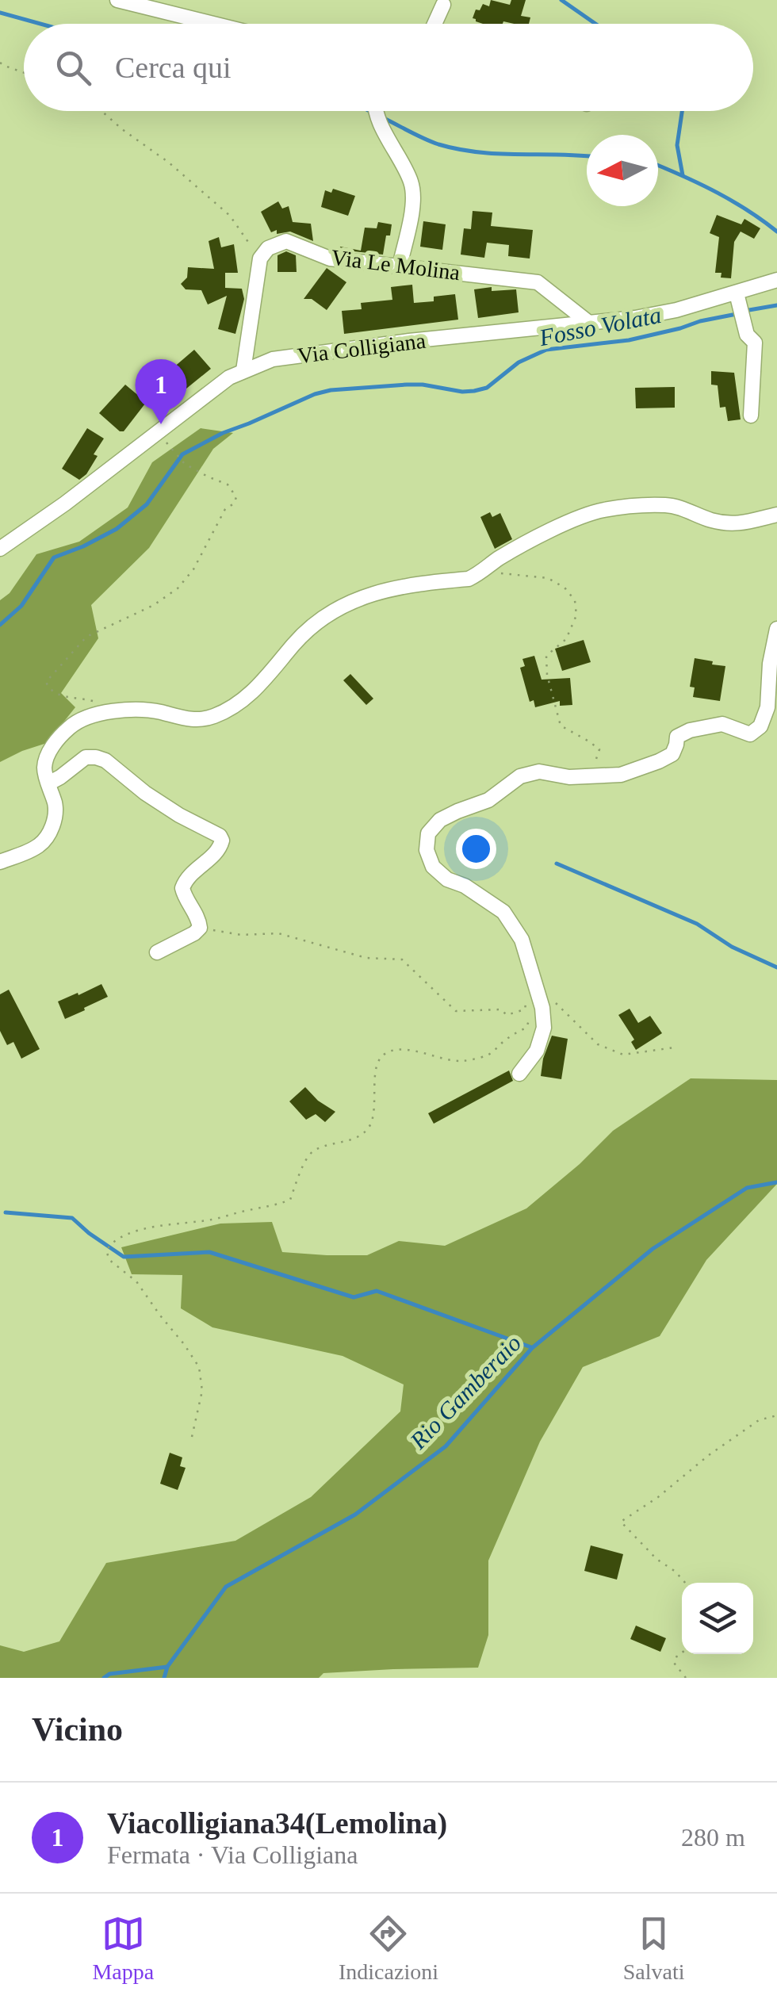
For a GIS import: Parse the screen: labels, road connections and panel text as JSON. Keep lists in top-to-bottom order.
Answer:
{
  "streets": {
    "street": ["Via Le Molina", "Via Colligiana"]
  },
  "crossings": [
    ["Via Le Molina", "Via Colligiana"]
  ],
  "water": ["Fosso Volata", "Rio Gamberaio"],
  "north": "left",
  "page": {
    "search": "Cerca qui",
    "pins": "1",
    "heading": "Vicino",
    "list": [
      {
        "mark": "1",
        "name": "Viacolligiana34(Lemolina)",
        "note": "Fermata · Via Colligiana",
        "value": "280 m"
      }
    ],
    "nav": ["Mappa", "Indicazioni", "Salvati"]
  }
}
